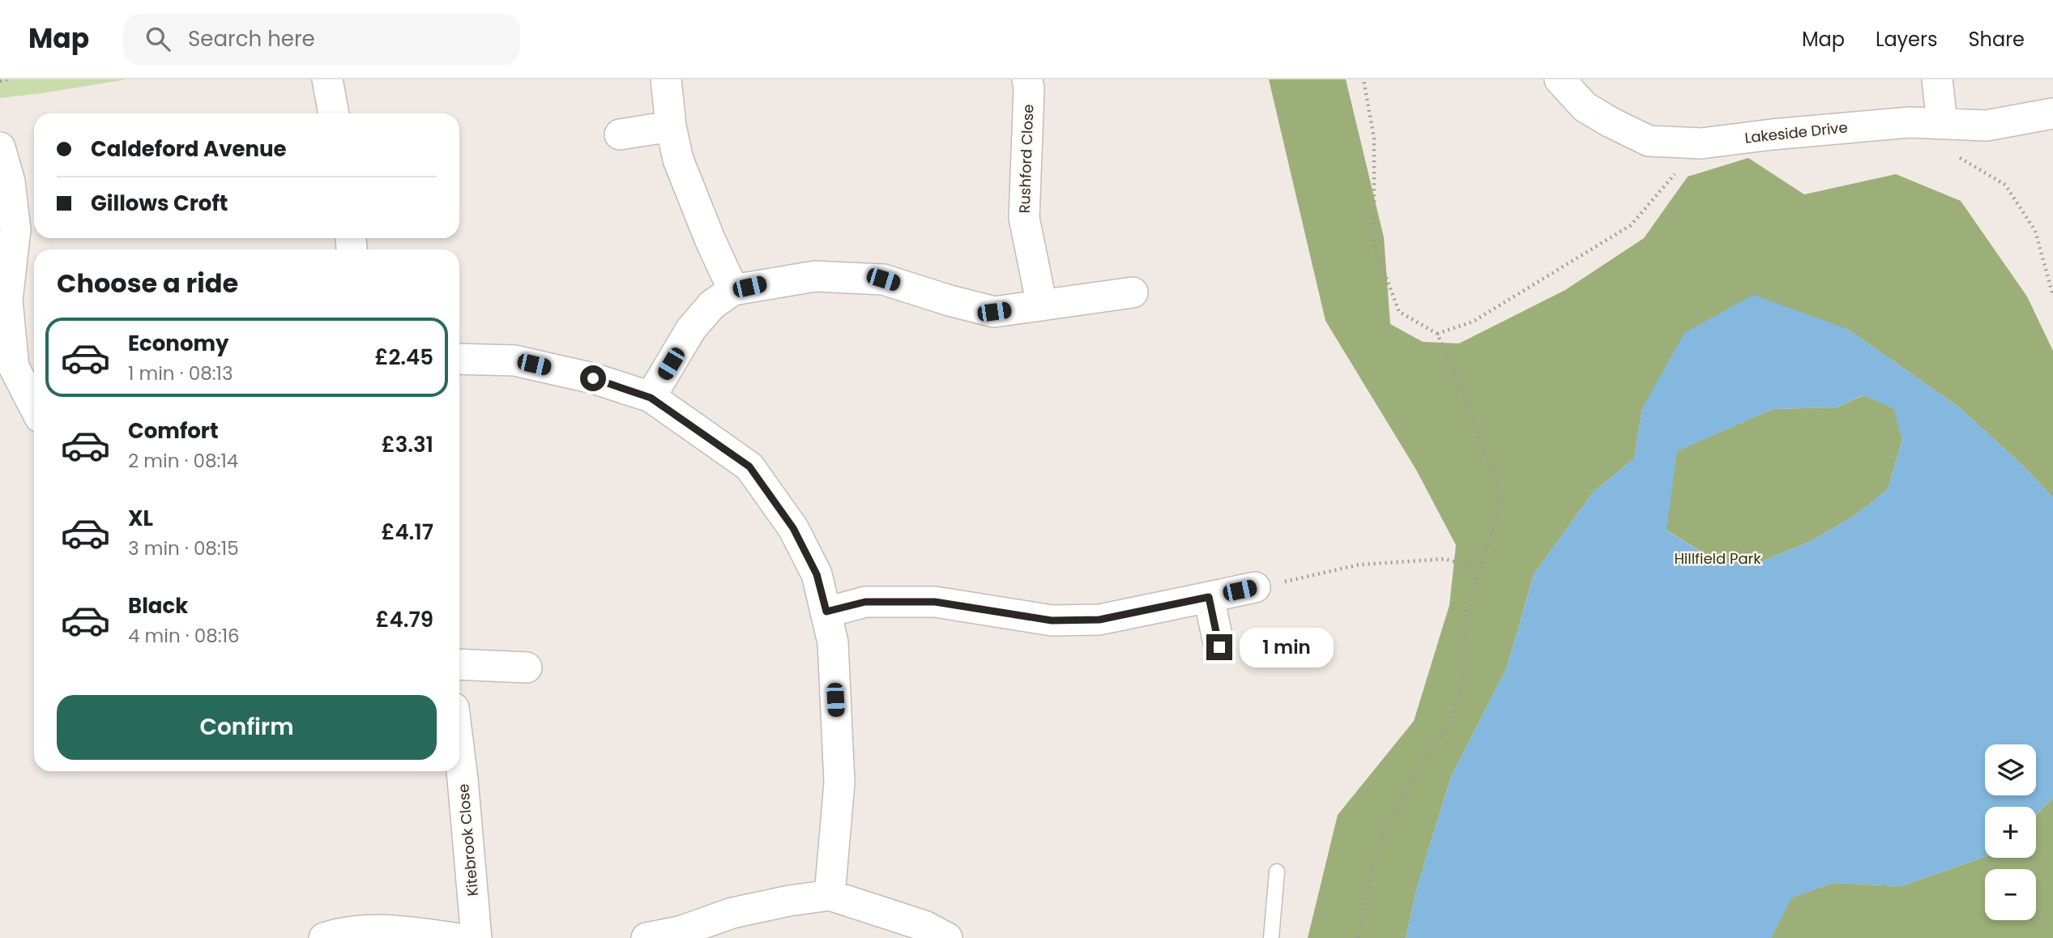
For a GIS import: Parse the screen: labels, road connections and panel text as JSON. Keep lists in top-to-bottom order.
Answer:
{
  "streets": {
    "street": ["Lakeside Drive", "Rushford Close", "Kitebrook Close"]
  },
  "parks": ["Hillfield Park"],
  "page": {
    "header": "Map",
    "search": "Search here",
    "nav": ["Map", "Layers", "Share"],
    "banner": ["Caldeford Avenue", "Gillows Croft"],
    "heading": "Choose a ride",
    "list": [
      {
        "name": "Economy",
        "note": "1 min · 08:13",
        "value": "£2.45"
      },
      {
        "name": "Comfort",
        "note": "2 min · 08:14",
        "value": "£3.31"
      },
      {
        "name": "XL",
        "note": "3 min · 08:15",
        "value": "£4.17"
      },
      {
        "name": "Black",
        "note": "4 min · 08:16",
        "value": "£4.79"
      }
    ],
    "bubble": "1 min",
    "buttons": "Confirm",
    "map_buttons": ["+", "−"]
  }
}
